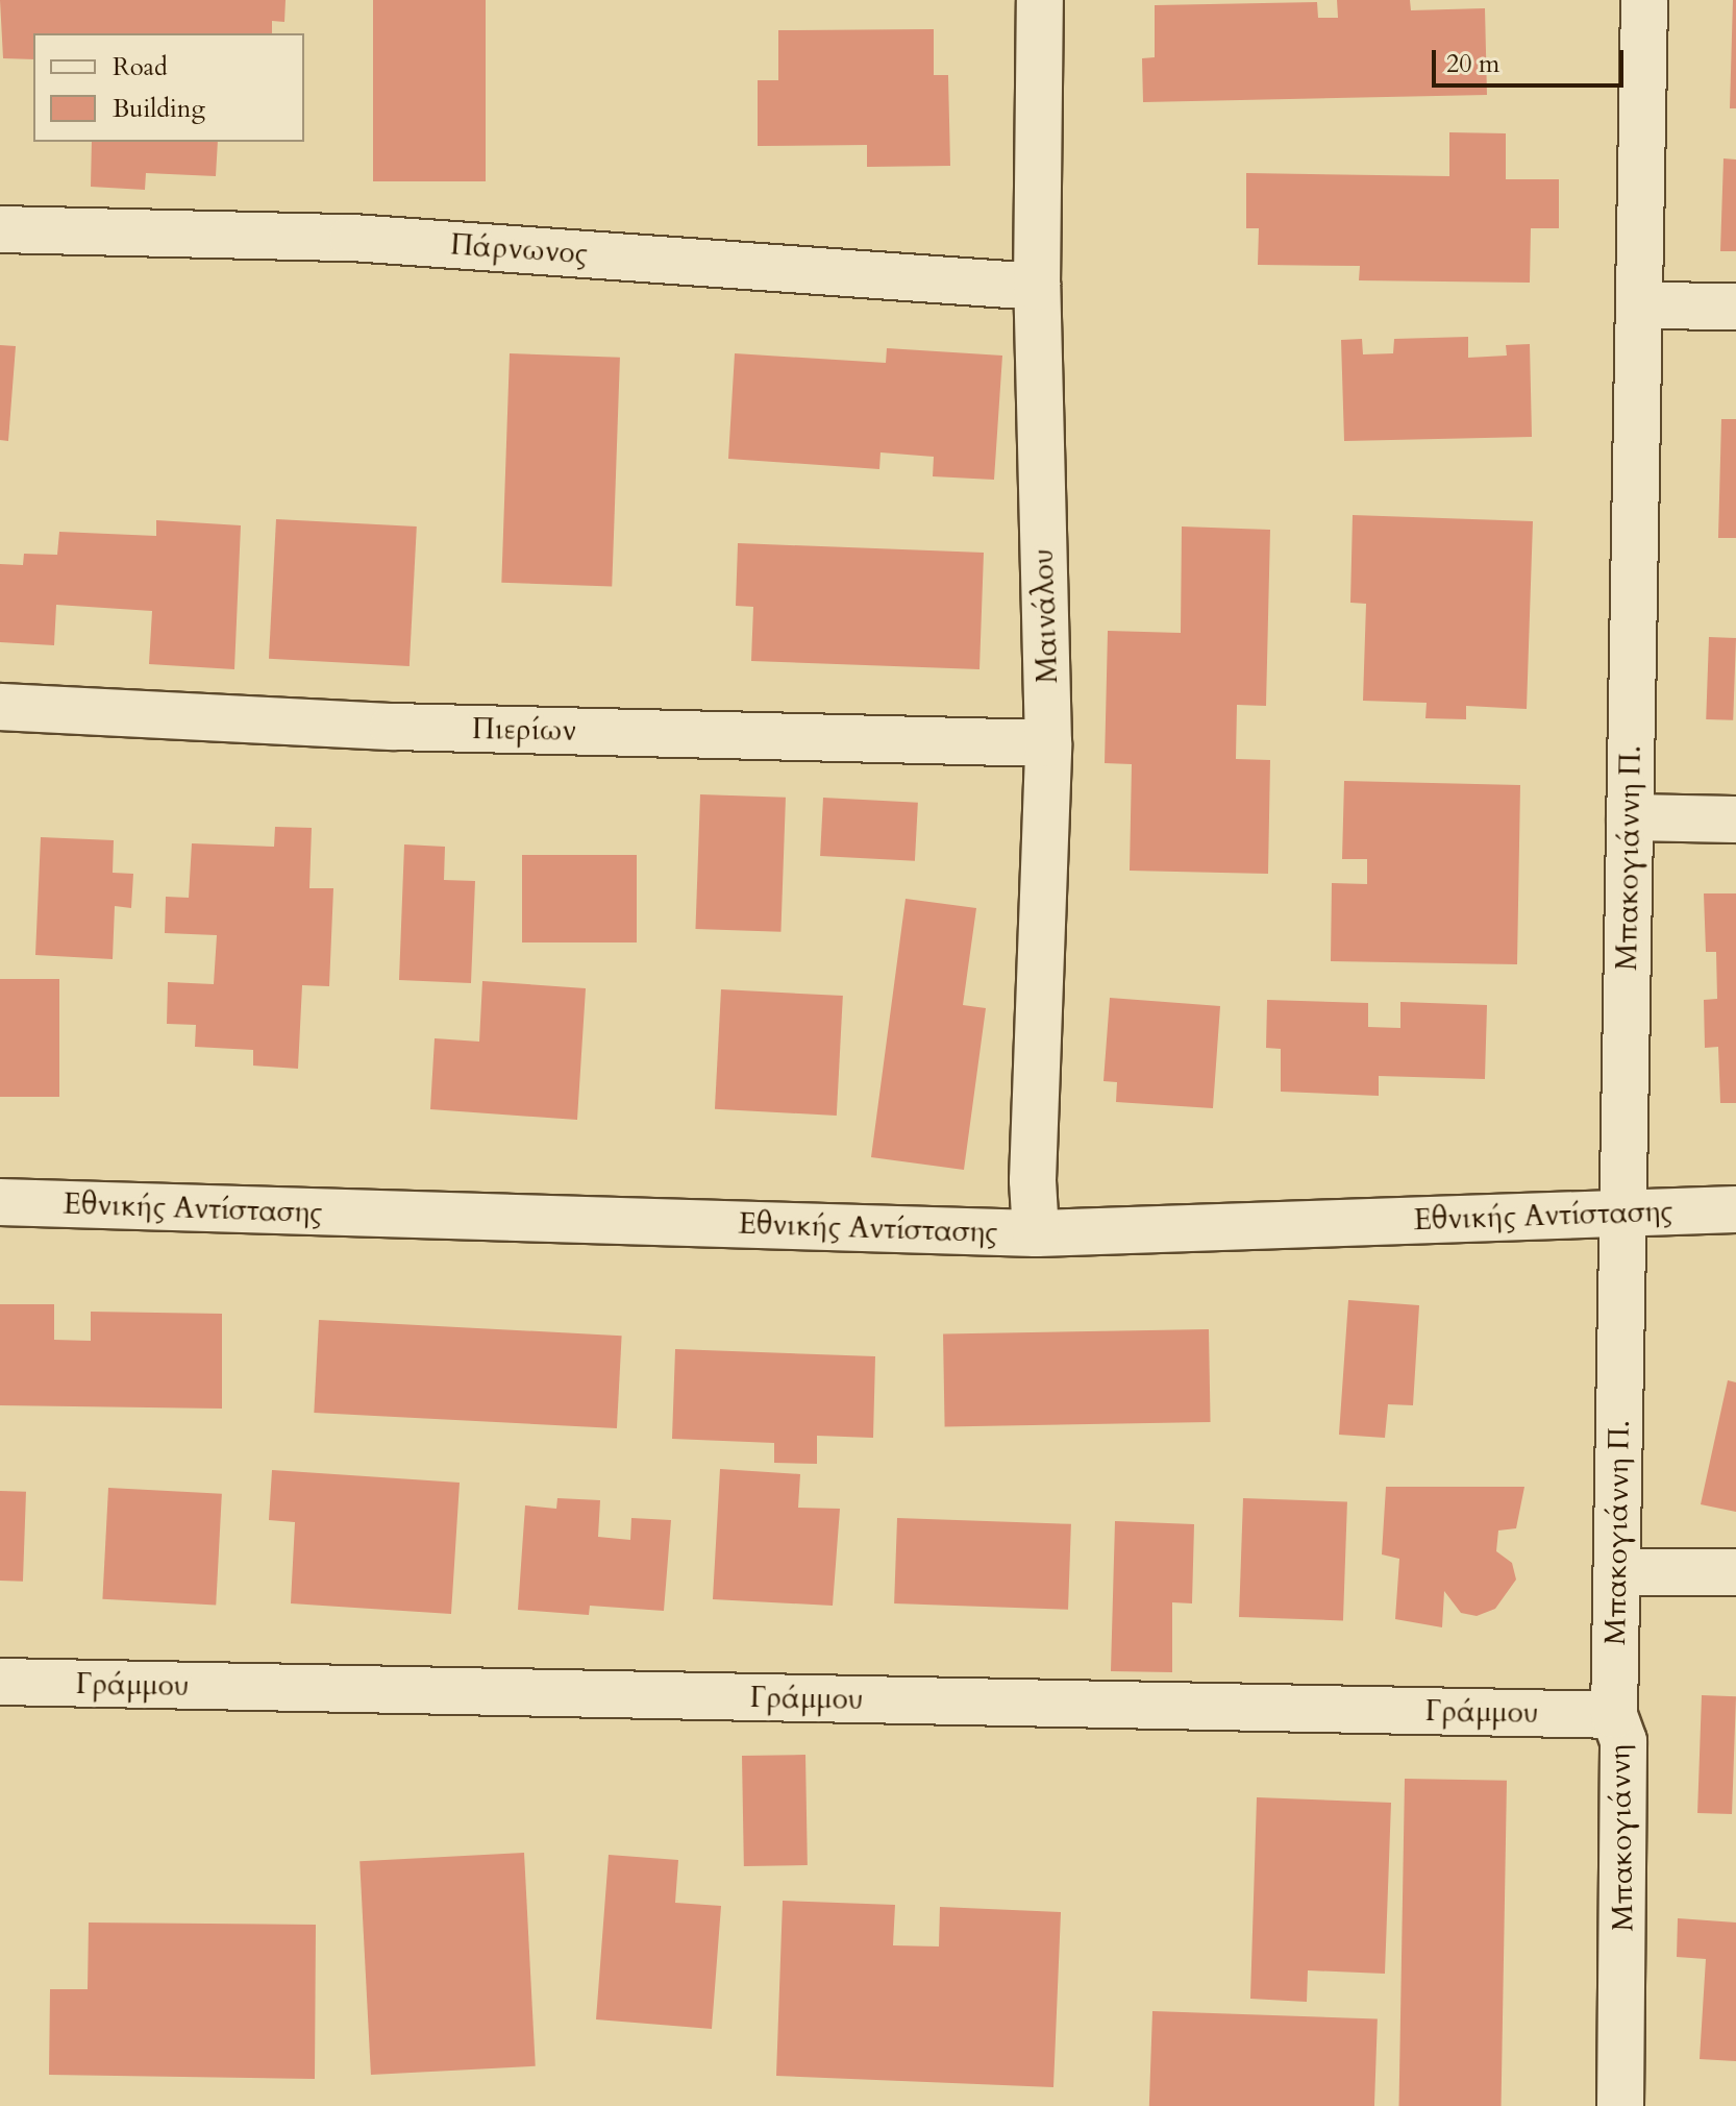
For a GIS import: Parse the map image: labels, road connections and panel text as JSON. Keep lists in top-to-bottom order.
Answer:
{
  "streets": {
    "street": [
      "Πάρνωνος",
      "Μαινάλου",
      "Πιερίων",
      "Μπακογιάννη Π.",
      "Εθνικής Αντίστασης",
      "Γράμμου",
      "Μπακογιάννη"
    ]
  },
  "crossings": [
    ["Πάρνωνος", "Μαινάλου"],
    ["Μαινάλου", "Πιερίων"],
    ["Μαινάλου", "Εθνικής Αντίστασης"],
    ["Μπακογιάννη Π.", "Εθνικής Αντίστασης"],
    ["Μπακογιάννη Π.", "Γράμμου"],
    ["Μπακογιάννη Π.", "Μπακογιάννη"],
    ["Γράμμου", "Μπακογιάννη"]
  ],
  "legend": ["Road", "Building"],
  "scale_bar": "20 m"
}
